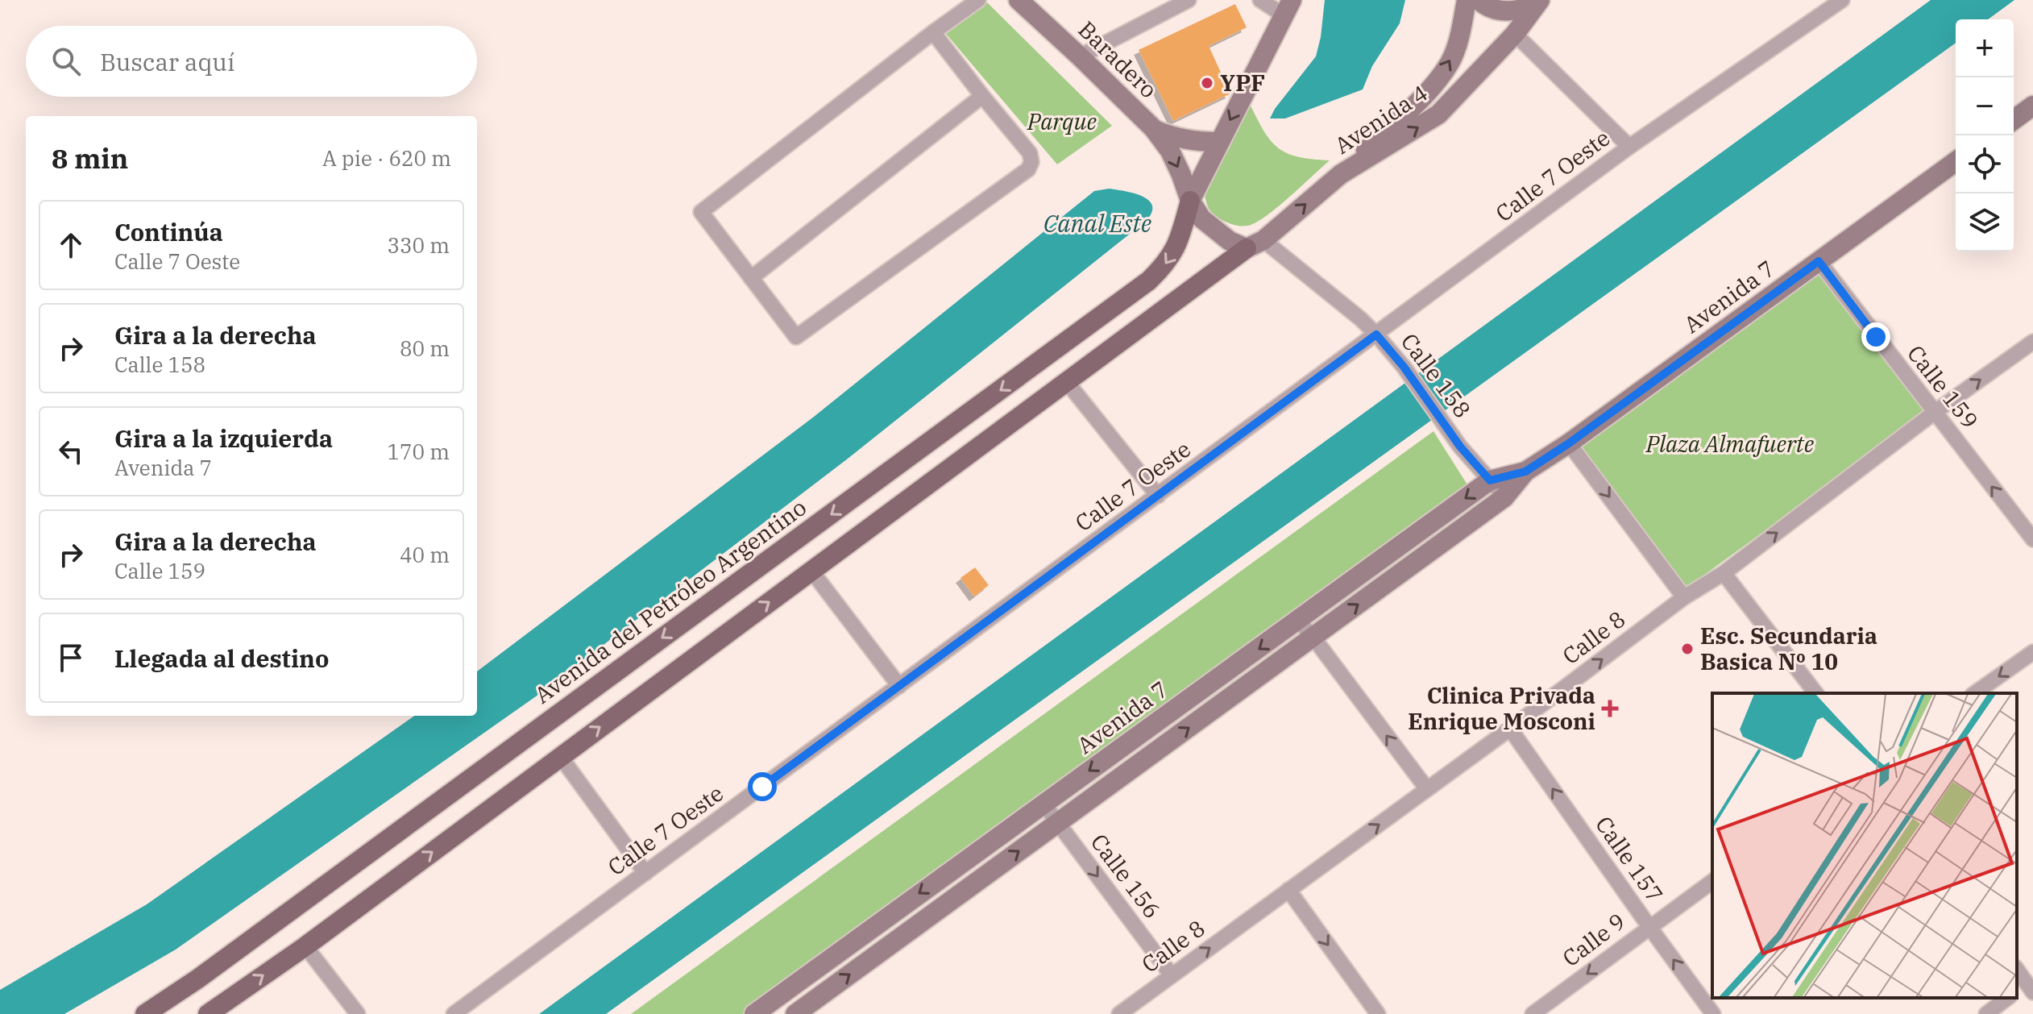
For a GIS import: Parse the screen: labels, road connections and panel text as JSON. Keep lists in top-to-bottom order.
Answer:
{
  "streets": {
    "main road": [
      "Baradero",
      "Avenida 4",
      "Avenida 7",
      "Avenida del Petróleo Argentino"
    ],
    "street": [
      "Calle 7 Oeste",
      "Calle 158",
      "Calle 159",
      "Calle 8",
      "Calle 157",
      "Calle 156",
      "Calle 9"
    ]
  },
  "crossings": [
    ["Baradero", "Avenida 4"],
    ["Baradero", "Calle 158"],
    ["Baradero", "Avenida del Petróleo Argentino"],
    ["Avenida 4", "Calle 158"],
    ["Calle 7 Oeste", "Calle 158"],
    ["Avenida 7", "Calle 158"],
    ["Avenida 7", "Calle 159"],
    ["Avenida 7", "Calle 156"],
    ["Calle 159", "Calle 8"],
    ["Calle 8", "Calle 157"],
    ["Calle 8", "Calle 156"],
    ["Calle 157", "Calle 9"]
  ],
  "one_way": [
    "Calle 159",
    "Calle 8",
    "Calle 157",
    "Calle 156",
    "Calle 9"
  ],
  "water": ["Canal Este"],
  "parks": ["Parque", "Plaza Almafuerte"],
  "places": {
    "other": ["YPF", "Esc. Secundaria Basica Nº 10"],
    "health": ["Clinica Privada Enrique Mosconi"]
  },
  "page": {
    "map_buttons": ["+", "−"],
    "search": "Buscar aquí",
    "heading": ["8 min", "A pie · 620 m"],
    "list": [
      ["Continúa", "Calle 7 Oeste", "330 m"],
      ["Gira a la derecha", "Calle 158", "80 m"],
      ["Gira a la izquierda", "Avenida 7", "170 m"],
      ["Gira a la derecha", "Calle 159", "40 m"],
      "Llegada al destino"
    ]
  }
}
